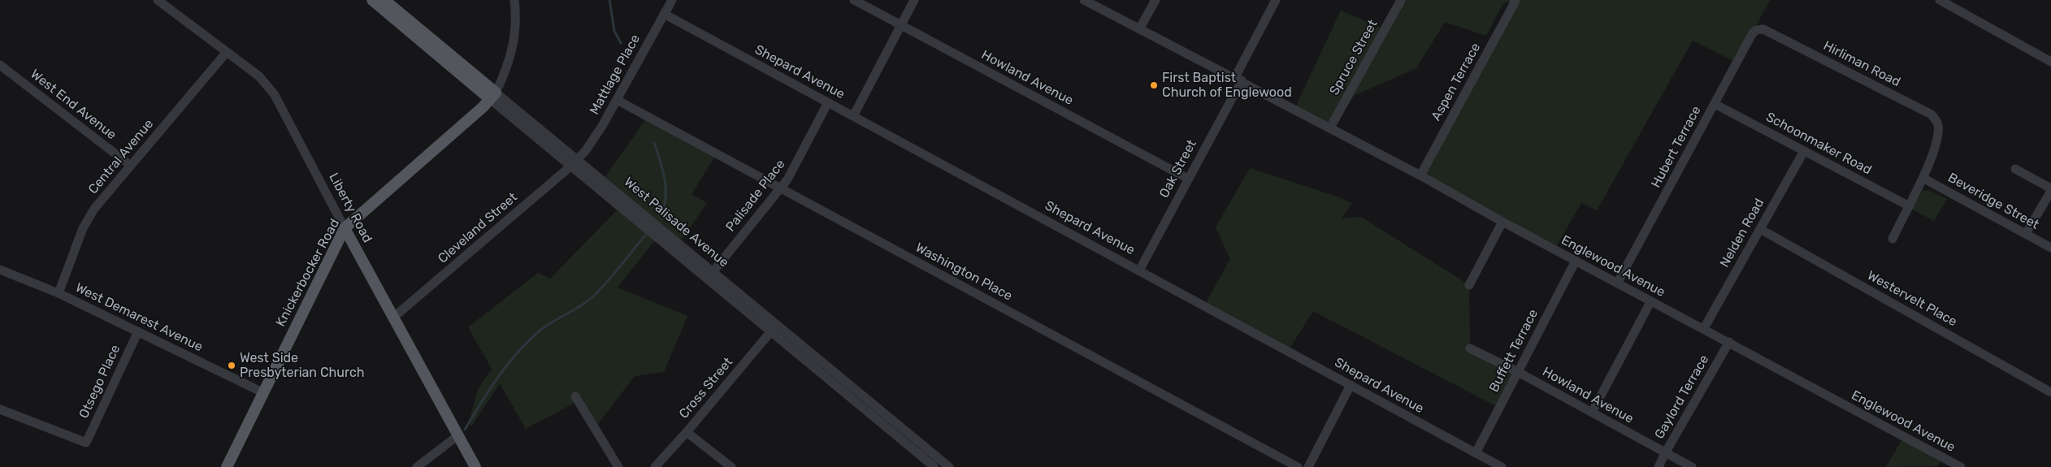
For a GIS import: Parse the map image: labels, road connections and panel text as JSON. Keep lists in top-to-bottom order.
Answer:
{
  "streets": {
    "main road": ["Liberty Road", "West Palisade Avenue", "Knickerbocker Road"],
    "street": [
      "Spruce Street",
      "Hirliman Road",
      "Shepard Avenue",
      "Mattlage Place",
      "Howland Avenue",
      "Aspen Terrace",
      "West End Avenue",
      "Schoonmaker Road",
      "Hubert Terrace",
      "Central Avenue",
      "Oak Street",
      "Palisade Place",
      "Beveridge Street",
      "Cleveland Street",
      "Nelden Road",
      "Englewood Avenue",
      "Washington Place",
      "Westervelt Place",
      "West Demarest Avenue",
      "Buffett Terrace",
      "Otsego Place",
      "Cross Street",
      "Gaylord Terrace"
    ]
  },
  "crossings": [
    ["Spruce Street", "Englewood Avenue"],
    ["Hirliman Road", "Hubert Terrace"],
    ["Hirliman Road", "Beveridge Street"],
    ["Shepard Avenue", "Mattlage Place"],
    ["Shepard Avenue", "Oak Street"],
    ["Shepard Avenue", "Palisade Place"],
    ["Shepard Avenue", "Buffett Terrace"],
    ["Mattlage Place", "West Palisade Avenue"],
    ["Mattlage Place", "Cleveland Street"],
    ["Mattlage Place", "Washington Place"],
    ["Howland Avenue", "Oak Street"],
    ["Howland Avenue", "Buffett Terrace"],
    ["Howland Avenue", "Gaylord Terrace"],
    ["Aspen Terrace", "Englewood Avenue"],
    ["West End Avenue", "Central Avenue"],
    ["Schoonmaker Road", "Hubert Terrace"],
    ["Schoonmaker Road", "Nelden Road"],
    ["Hubert Terrace", "Englewood Avenue"],
    ["Central Avenue", "Liberty Road"],
    ["Central Avenue", "West Demarest Avenue"],
    ["Oak Street", "Englewood Avenue"],
    ["Palisade Place", "West Palisade Avenue"],
    ["Palisade Place", "Washington Place"],
    ["Liberty Road", "Cleveland Street"],
    ["Liberty Road", "Knickerbocker Road"],
    ["West Palisade Avenue", "Cleveland Street"],
    ["West Palisade Avenue", "Knickerbocker Road"],
    ["West Palisade Avenue", "Cross Street"],
    ["Nelden Road", "Englewood Avenue"],
    ["Nelden Road", "Westervelt Place"],
    ["Englewood Avenue", "Buffett Terrace"],
    ["Englewood Avenue", "Gaylord Terrace"],
    ["Knickerbocker Road", "West Demarest Avenue"],
    ["West Demarest Avenue", "Otsego Place"]
  ],
  "places": ["First Baptist Church of Englewood", "West Side Presbyterian Church"]
}
